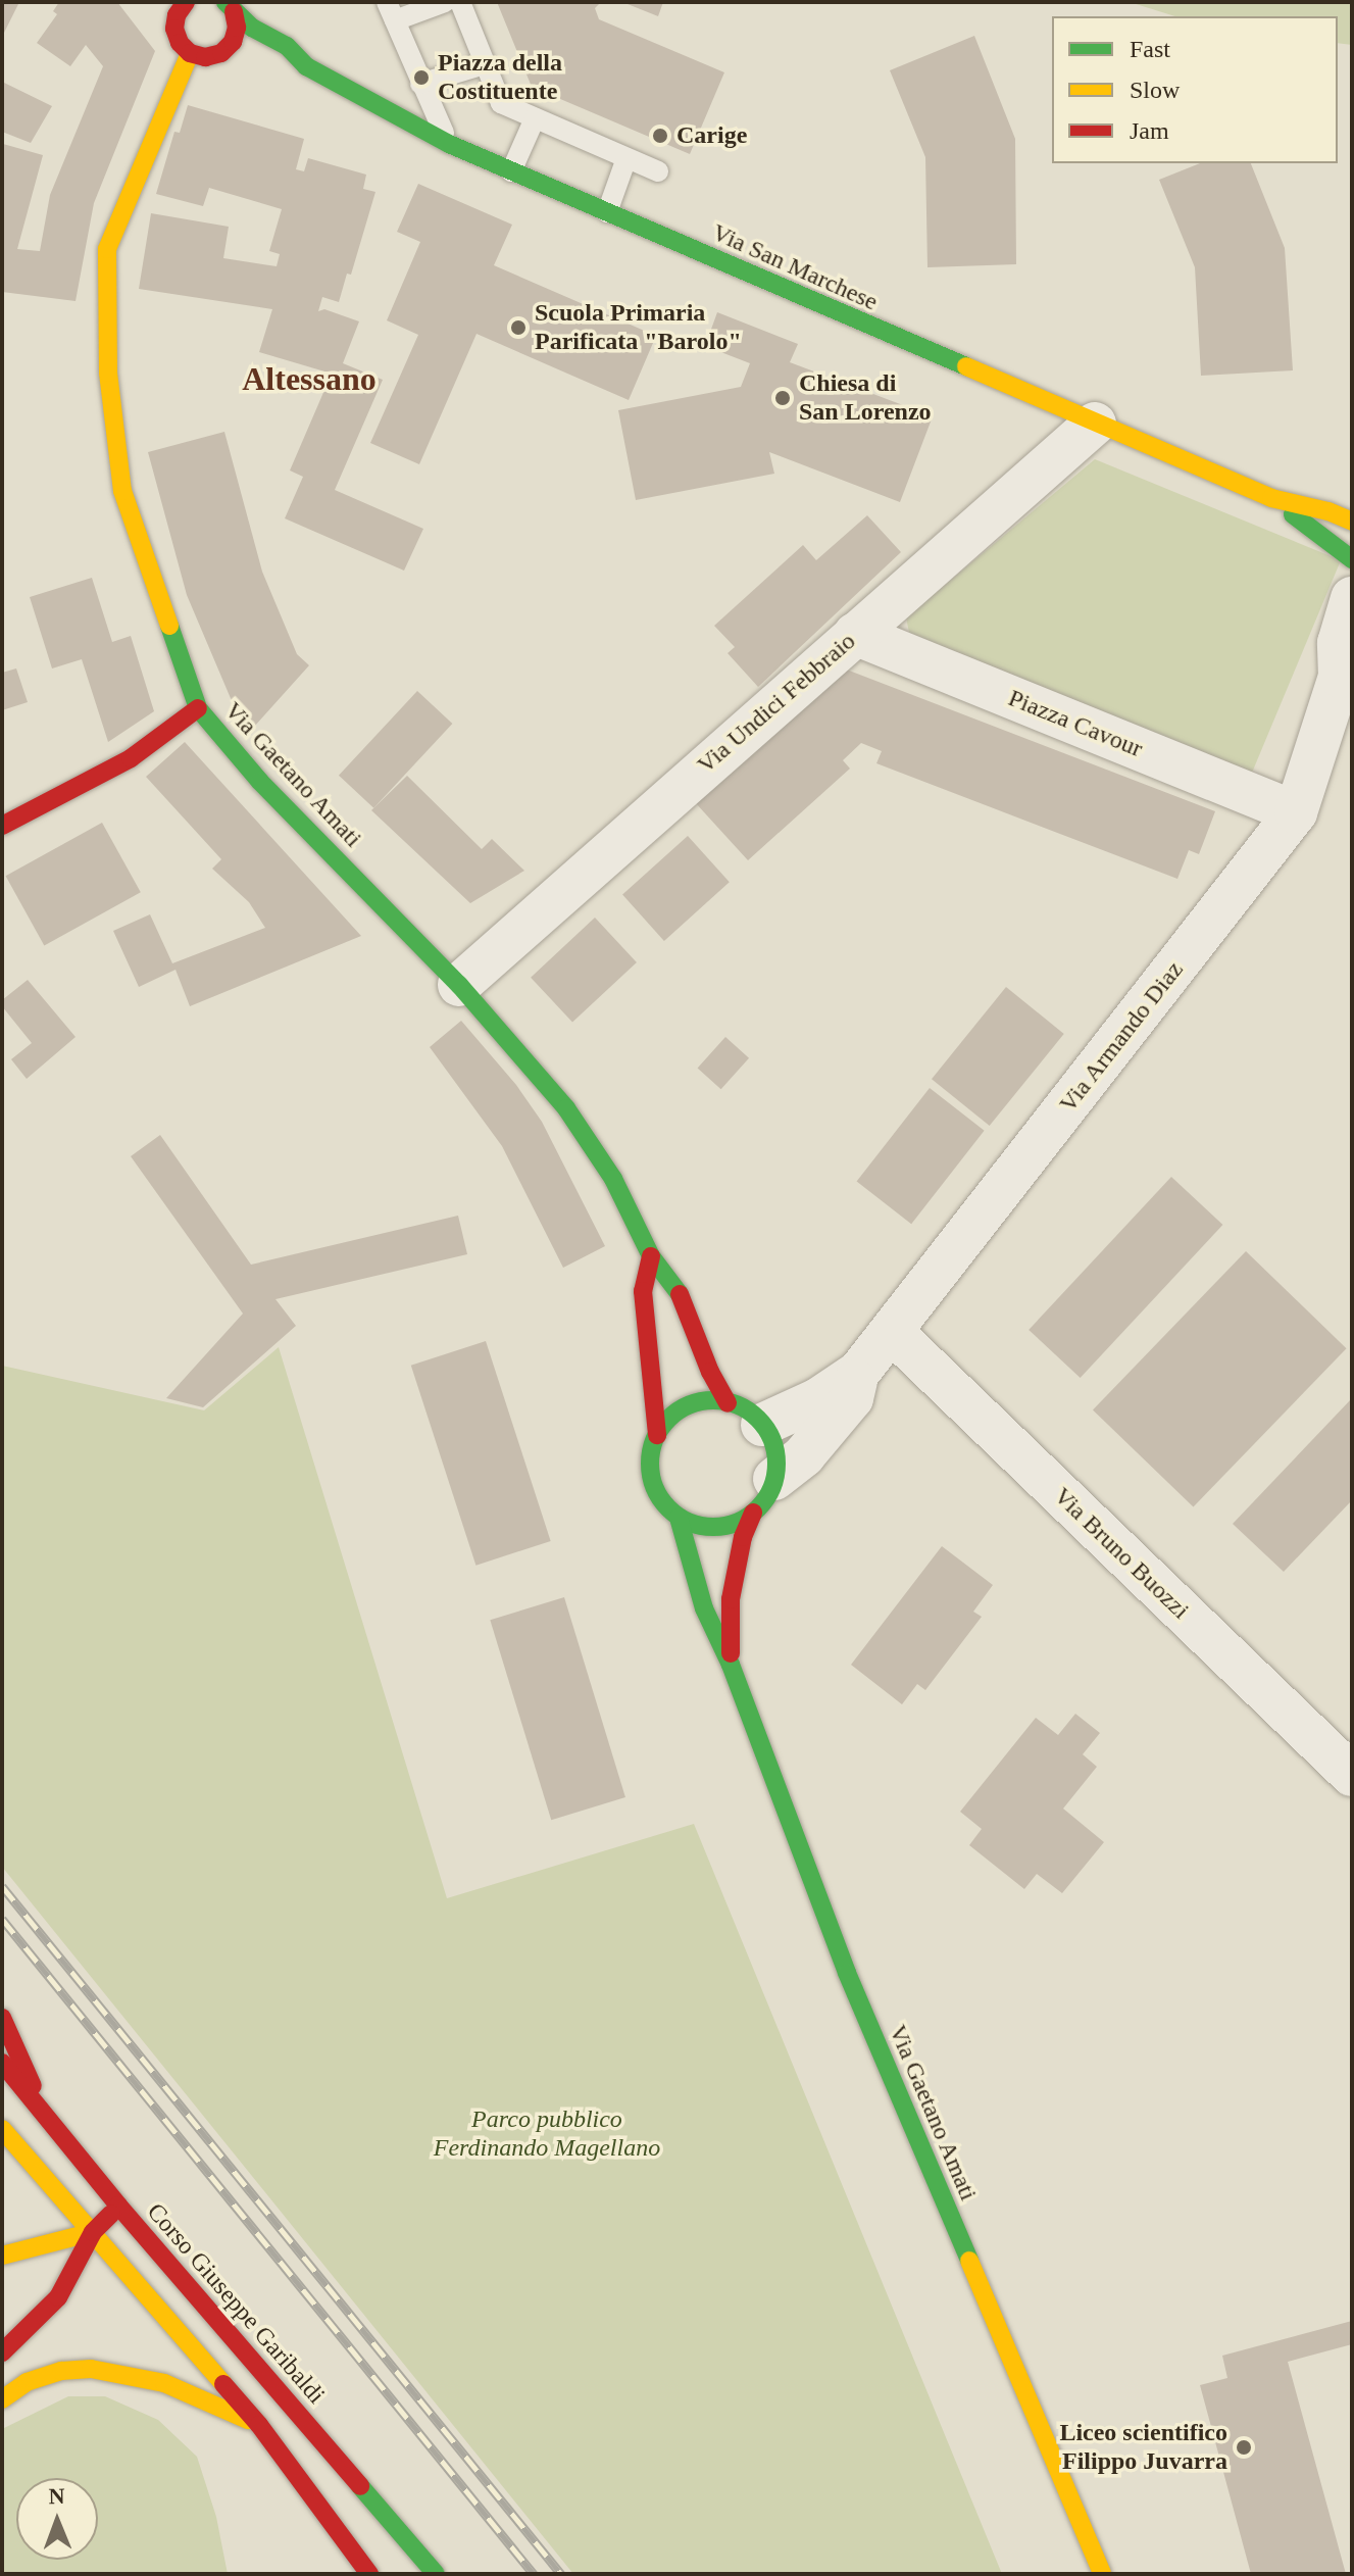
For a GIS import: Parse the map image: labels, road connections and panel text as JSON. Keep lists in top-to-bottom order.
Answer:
{
  "streets": {
    "street": [
      "Via San Marchese",
      "Via Undici Febbraio",
      "Piazza Cavour",
      "Via Gaetano Amati",
      "Via Armando Diaz",
      "Via Bruno Buozzi",
      "Corso Giuseppe Garibaldi"
    ]
  },
  "crossings": [
    ["Via San Marchese", "Via Undici Febbraio"],
    ["Via Undici Febbraio", "Piazza Cavour"],
    ["Via Undici Febbraio", "Via Gaetano Amati"],
    ["Piazza Cavour", "Via Armando Diaz"],
    ["Via Gaetano Amati", "Via Armando Diaz"],
    ["Via Armando Diaz", "Via Bruno Buozzi"]
  ],
  "districts": ["Altessano"],
  "parks": ["Parco pubblico Ferdinando Magellano"],
  "places": [
    "Piazza della Costituente",
    "Carige",
    "Scuola Primaria Parificata \"Barolo\"",
    "Chiesa di San Lorenzo",
    "Liceo scientifico Filippo Juvarra"
  ],
  "legend": ["Fast", "Slow", "Jam"],
  "north": "top"
}
